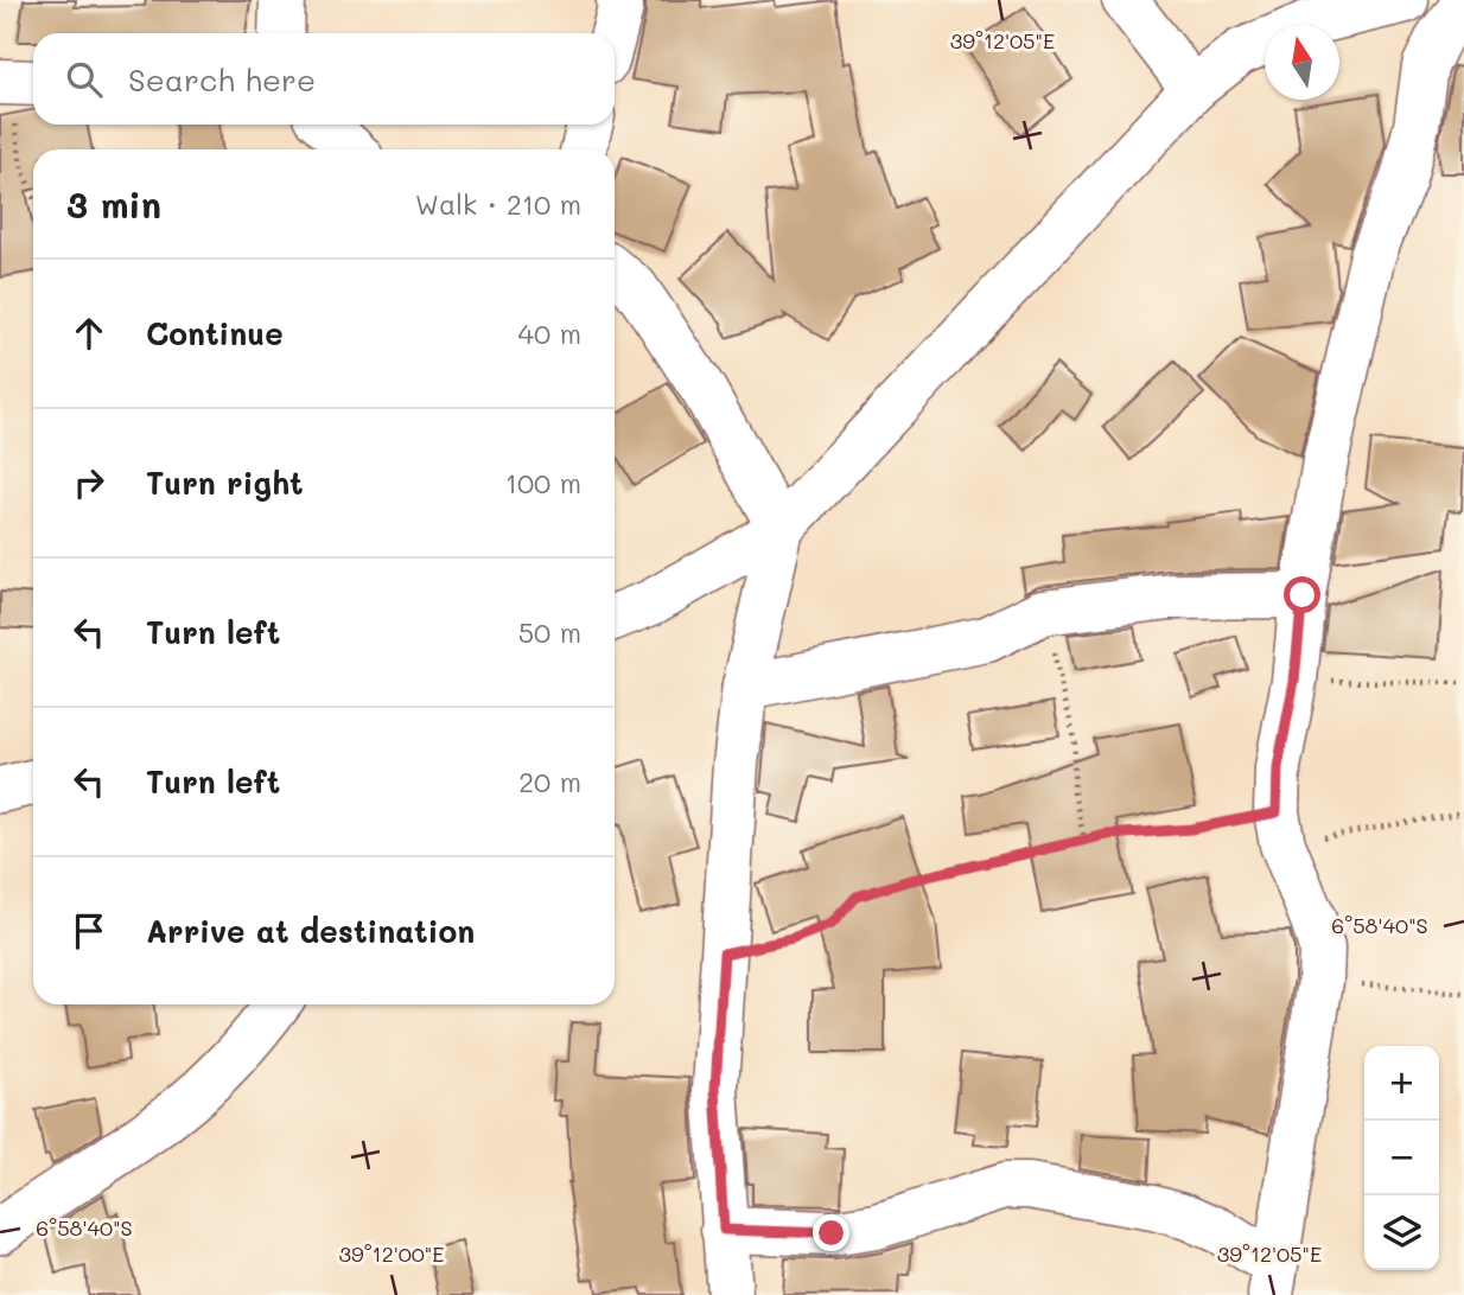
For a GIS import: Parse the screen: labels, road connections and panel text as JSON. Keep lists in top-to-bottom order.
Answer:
{
  "north": "top",
  "page": {
    "search": "Search here",
    "heading": ["3 min", "Walk · 210 m"],
    "list": [
      ["Continue", "40 m"],
      ["Turn right", "100 m"],
      ["Turn left", "50 m"],
      ["Turn left", "20 m"],
      "Arrive at destination"
    ],
    "map_buttons": ["+", "−"]
  },
  "coordinates": ["39°12'05\"E", "6°58'40\"S", "39°12'00\"E"]
}
